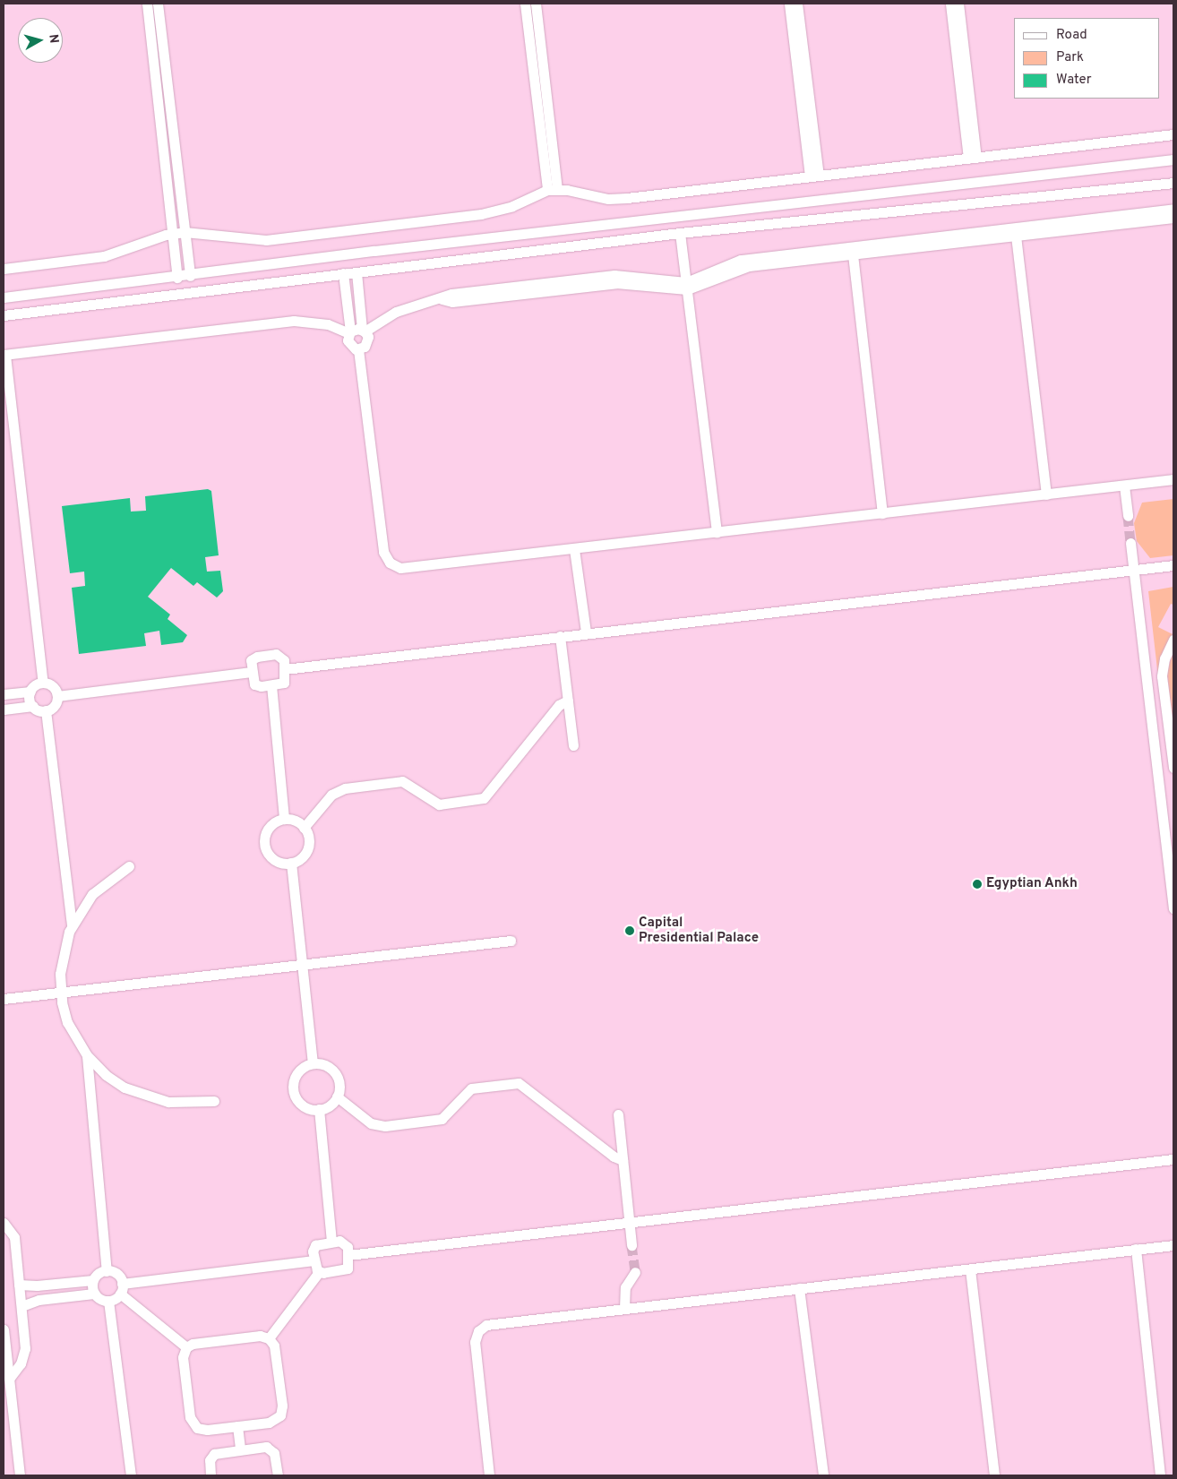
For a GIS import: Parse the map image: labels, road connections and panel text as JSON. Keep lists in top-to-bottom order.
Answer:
{
  "places": ["Egyptian Ankh", "Capital Presidential Palace"],
  "legend": ["Road", "Park", "Water"],
  "north": "right"
}
